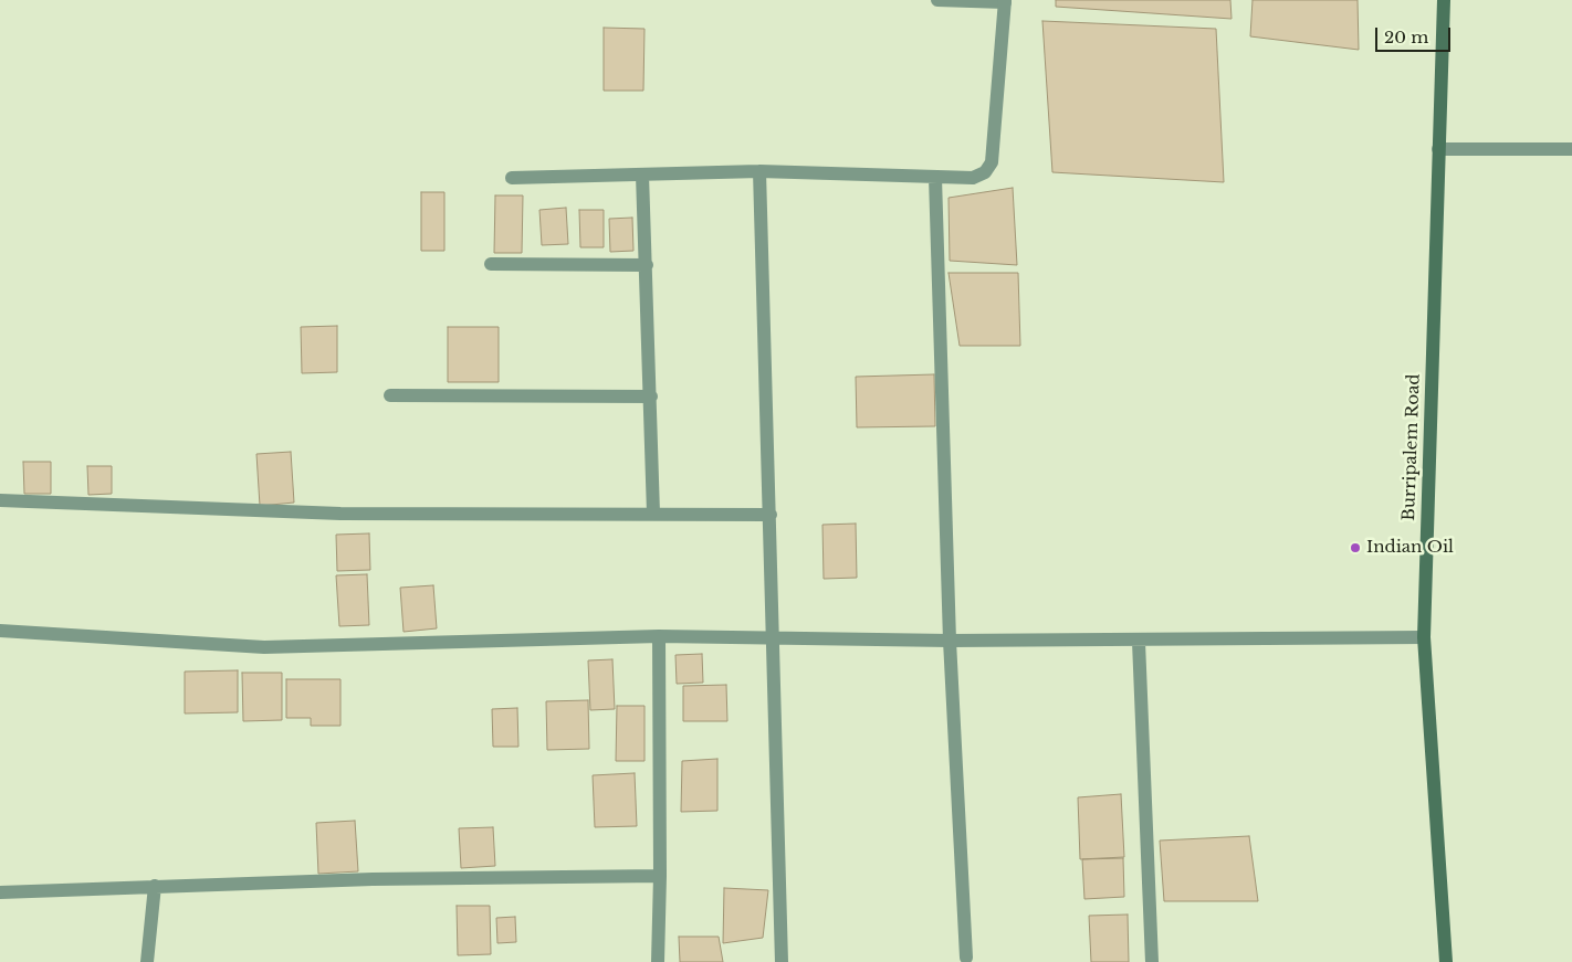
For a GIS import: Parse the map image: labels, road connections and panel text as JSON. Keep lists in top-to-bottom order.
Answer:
{
  "streets": {
    "main road": ["Burripalem Road"]
  },
  "places": ["Indian Oil"],
  "scale_bar": "20 m"
}
